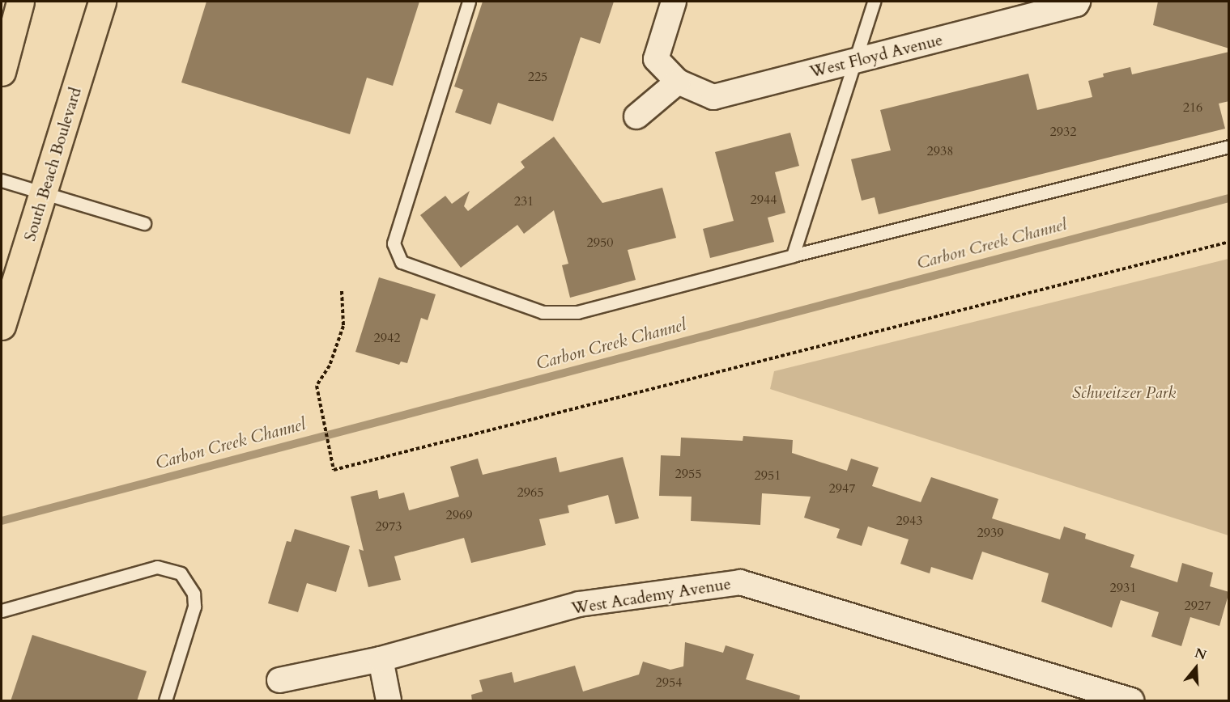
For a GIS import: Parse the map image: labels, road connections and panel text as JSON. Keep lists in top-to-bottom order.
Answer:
{
  "streets": {
    "main road": ["South Beach Boulevard"],
    "street": ["West Floyd Avenue", "West Academy Avenue"]
  },
  "water": ["Carbon Creek Channel"],
  "parks": ["Schweitzer Park"],
  "house_numbers": [
    "225",
    "216",
    "2932",
    "2938",
    "2944",
    "231",
    "2950",
    "2942",
    "2955",
    "2951",
    "2947",
    "2965",
    "2969",
    "2943",
    "2973",
    "2939",
    "2931",
    "2927",
    "2954"
  ],
  "north": "top"
}
